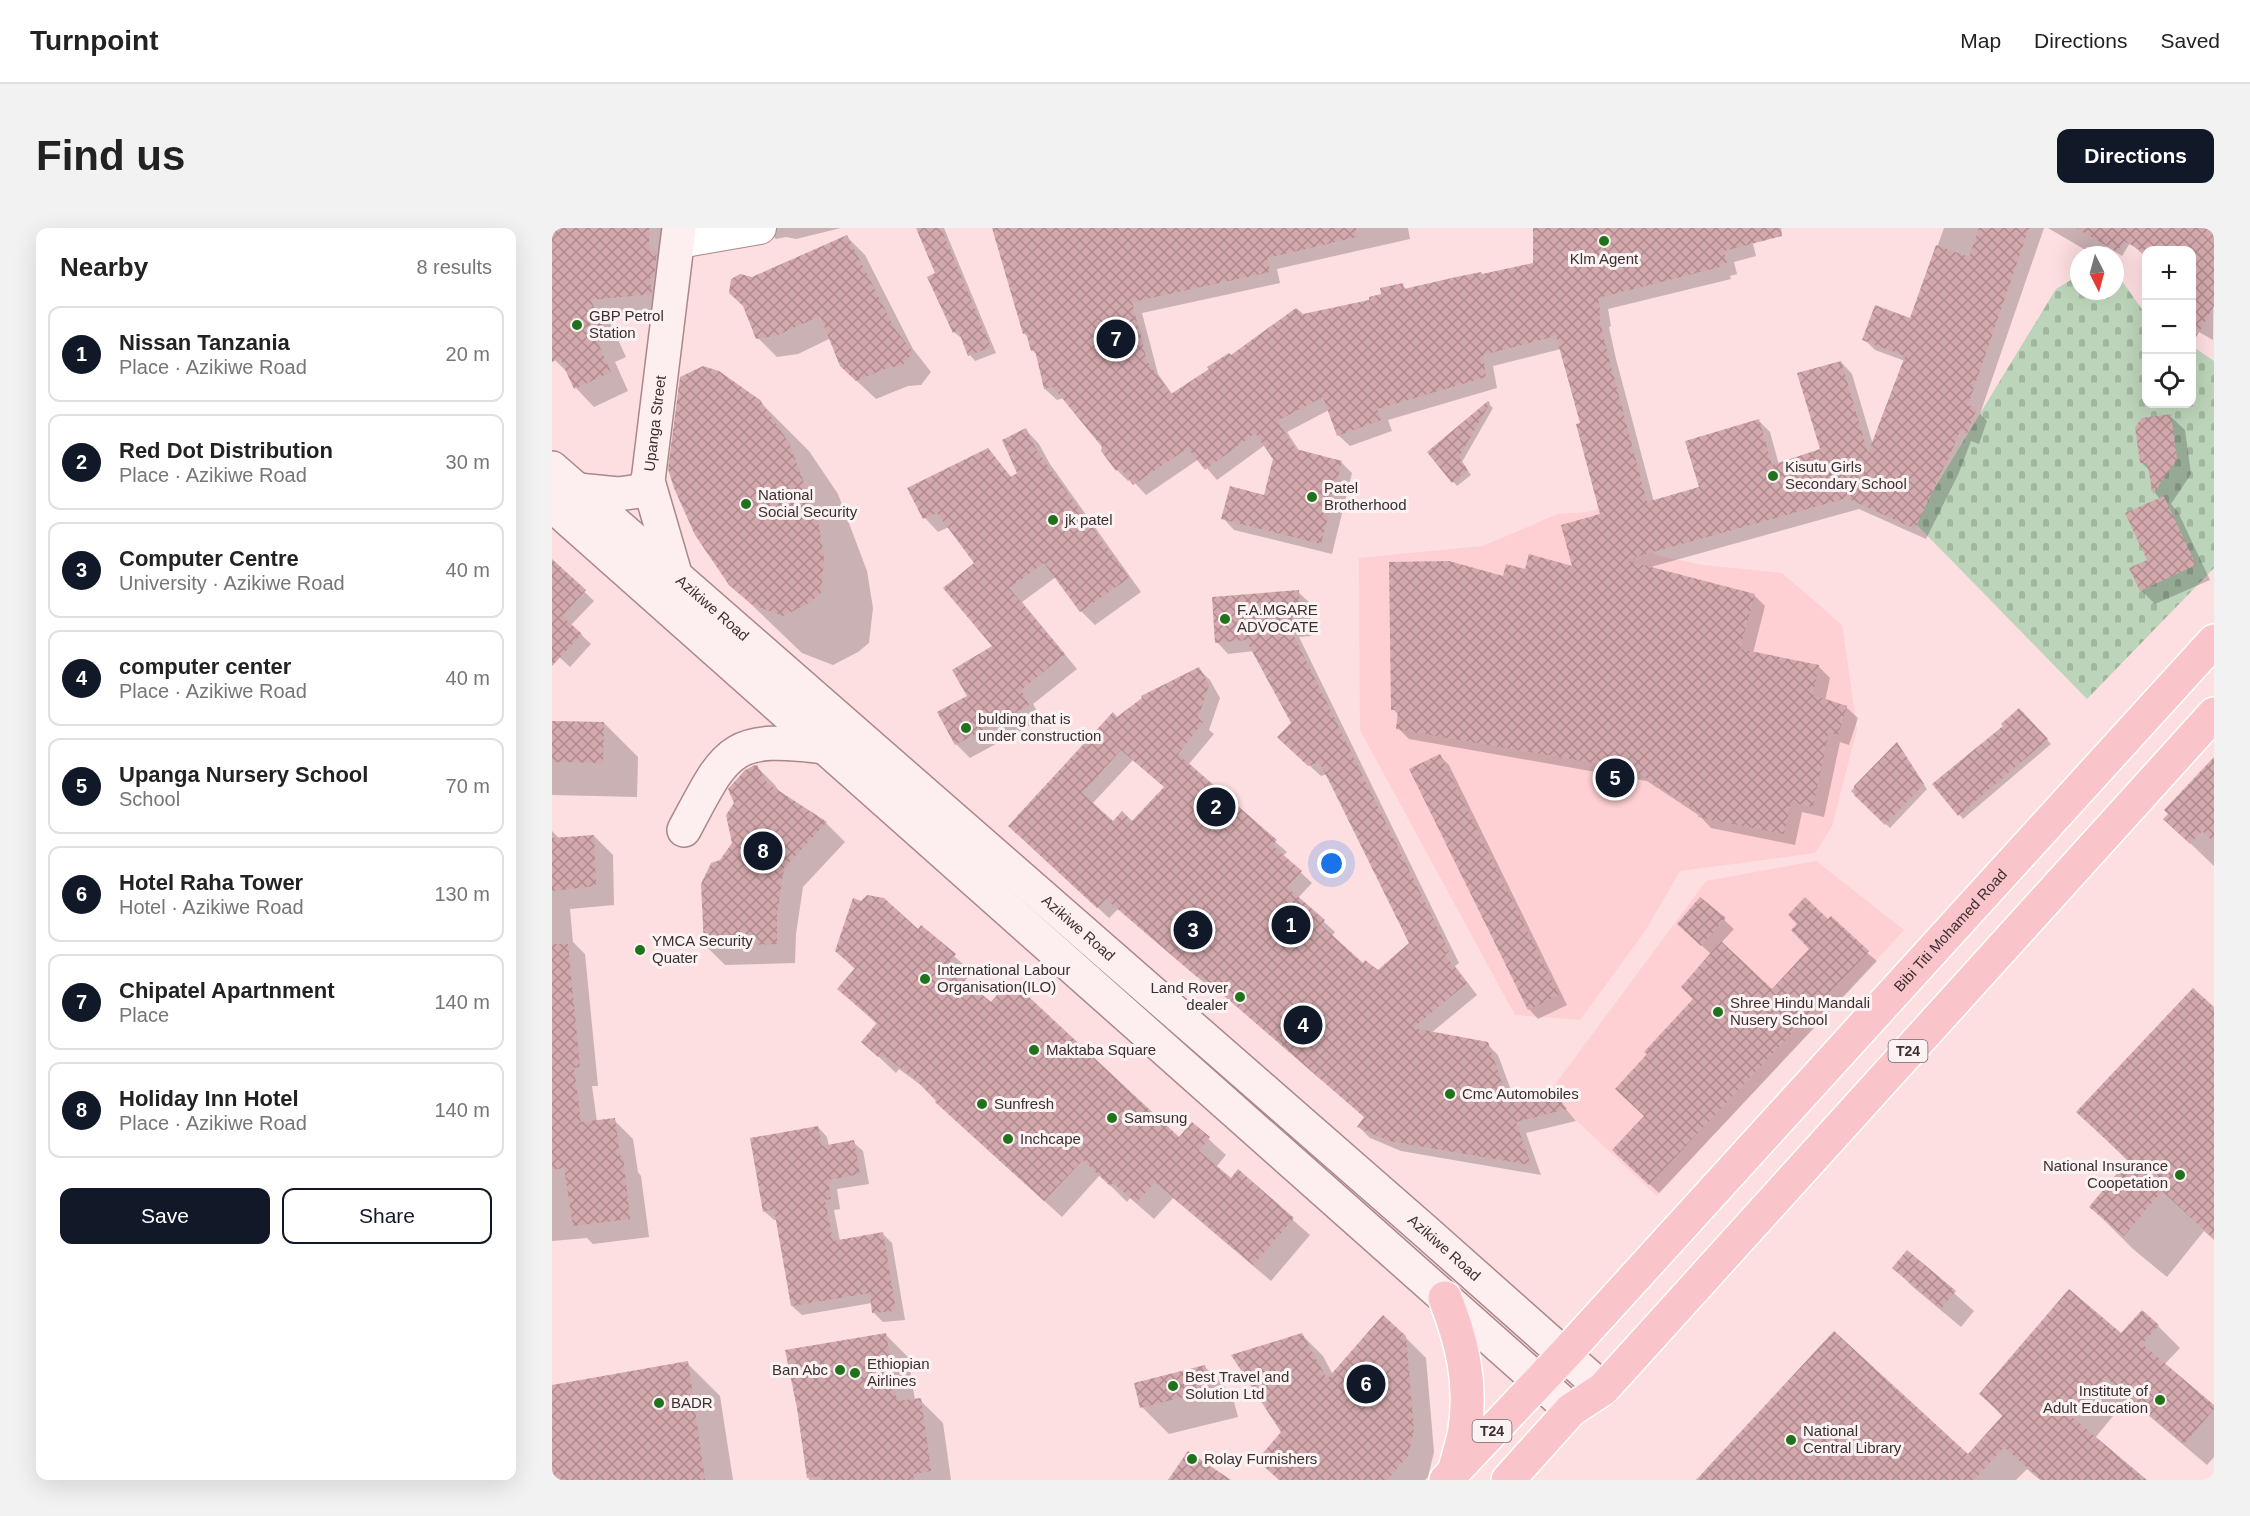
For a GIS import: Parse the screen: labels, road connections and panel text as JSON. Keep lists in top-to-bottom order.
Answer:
{
  "streets": {
    "highway": ["Bibi Titi Mohamed Road", "T24"],
    "street": ["Upanga Street", "Azikiwe Road"]
  },
  "crossings": [
    ["Upanga Street", "Azikiwe Road"],
    ["Azikiwe Road", "Bibi Titi Mohamed Road"],
    ["Azikiwe Road", "T24"],
    ["Bibi Titi Mohamed Road", "T24"]
  ],
  "places": [
    "Klm Agent",
    "GBP Petrol Station",
    "Kisutu Girls Secondary School",
    "Patel Brotherhood",
    "National Social Security",
    "jk patel",
    "F.A.MGARE ADVOCATE",
    "bulding that is under construction",
    "YMCA Security Quater",
    "International Labour Organisation(ILO)",
    "Land Rover dealer",
    "Shree Hindu Mandali Nusery School",
    "Maktaba Square",
    "Cmc Automobiles",
    "Sunfresh",
    "Samsung",
    "Inchcape",
    "National Insurance Coopetation",
    "Ban Abc",
    "Ethiopian Airlines",
    "Best Travel and Solution Ltd",
    "Institute of Adult Education",
    "BADR",
    "National Central Library",
    "Rolay Furnishers"
  ],
  "north": "bottom",
  "page": {
    "header": "Turnpoint",
    "nav": ["Map", "Directions", "Saved"],
    "buttons": [
      "Directions",
      ["Save", "Share"]
    ],
    "title": "Find us",
    "heading": ["Nearby", "8 results"],
    "map_buttons": ["+", "−"],
    "list": [
      {
        "mark": "1",
        "name": "Nissan Tanzania",
        "note": "Place · Azikiwe Road",
        "value": "20 m"
      },
      {
        "mark": "2",
        "name": "Red Dot Distribution",
        "note": "Place · Azikiwe Road",
        "value": "30 m"
      },
      {
        "mark": "3",
        "name": "Computer Centre",
        "note": "University · Azikiwe Road",
        "value": "40 m"
      },
      {
        "mark": "4",
        "name": "computer center",
        "note": "Place · Azikiwe Road",
        "value": "40 m"
      },
      {
        "mark": "5",
        "name": "Upanga Nursery School",
        "note": "School",
        "value": "70 m"
      },
      {
        "mark": "6",
        "name": "Hotel Raha Tower",
        "note": "Hotel · Azikiwe Road",
        "value": "130 m"
      },
      {
        "mark": "7",
        "name": "Chipatel Apartnment",
        "note": "Place",
        "value": "140 m"
      },
      {
        "mark": "8",
        "name": "Holiday Inn Hotel",
        "note": "Place · Azikiwe Road",
        "value": "140 m"
      }
    ],
    "pins": [
      "7",
      "5",
      "2",
      "8",
      "1",
      "3",
      "4",
      "6"
    ]
  }
}
